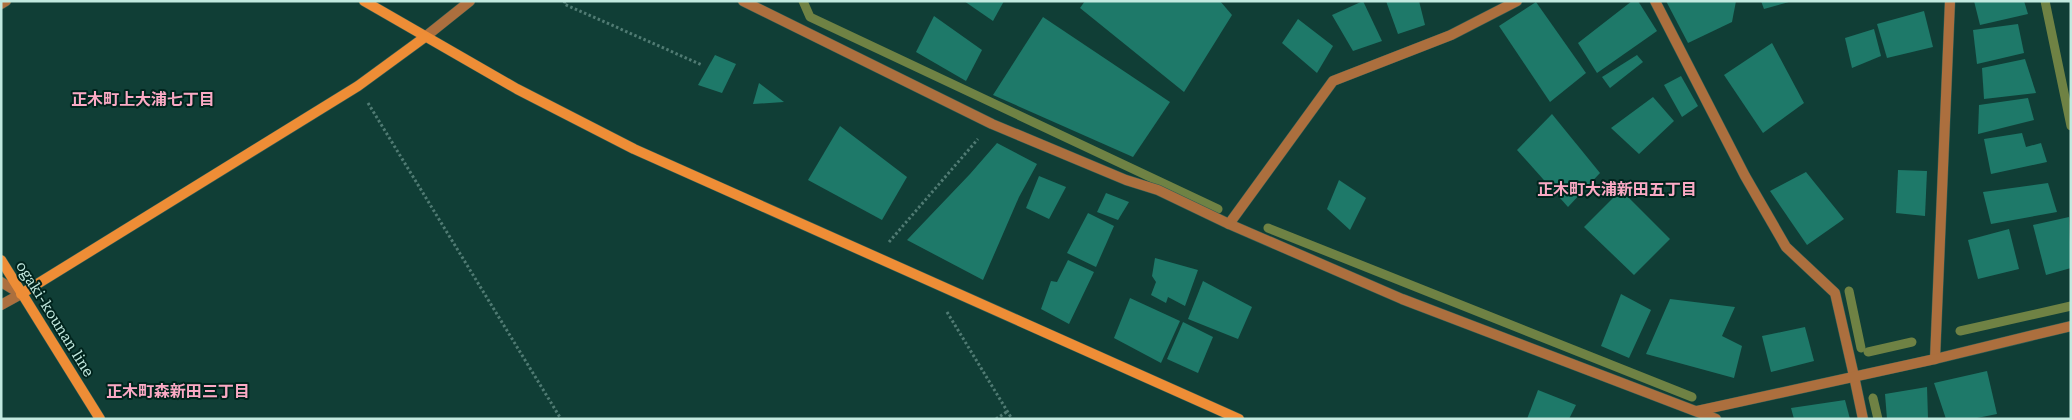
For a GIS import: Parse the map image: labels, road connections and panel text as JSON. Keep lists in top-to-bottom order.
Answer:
{
  "streets": {
    "street": ["ogaki-kounan line"]
  },
  "districts": ["正木町上大浦七丁目", "正木町大浦新田五丁目", "正木町森新田三丁目"]
}
